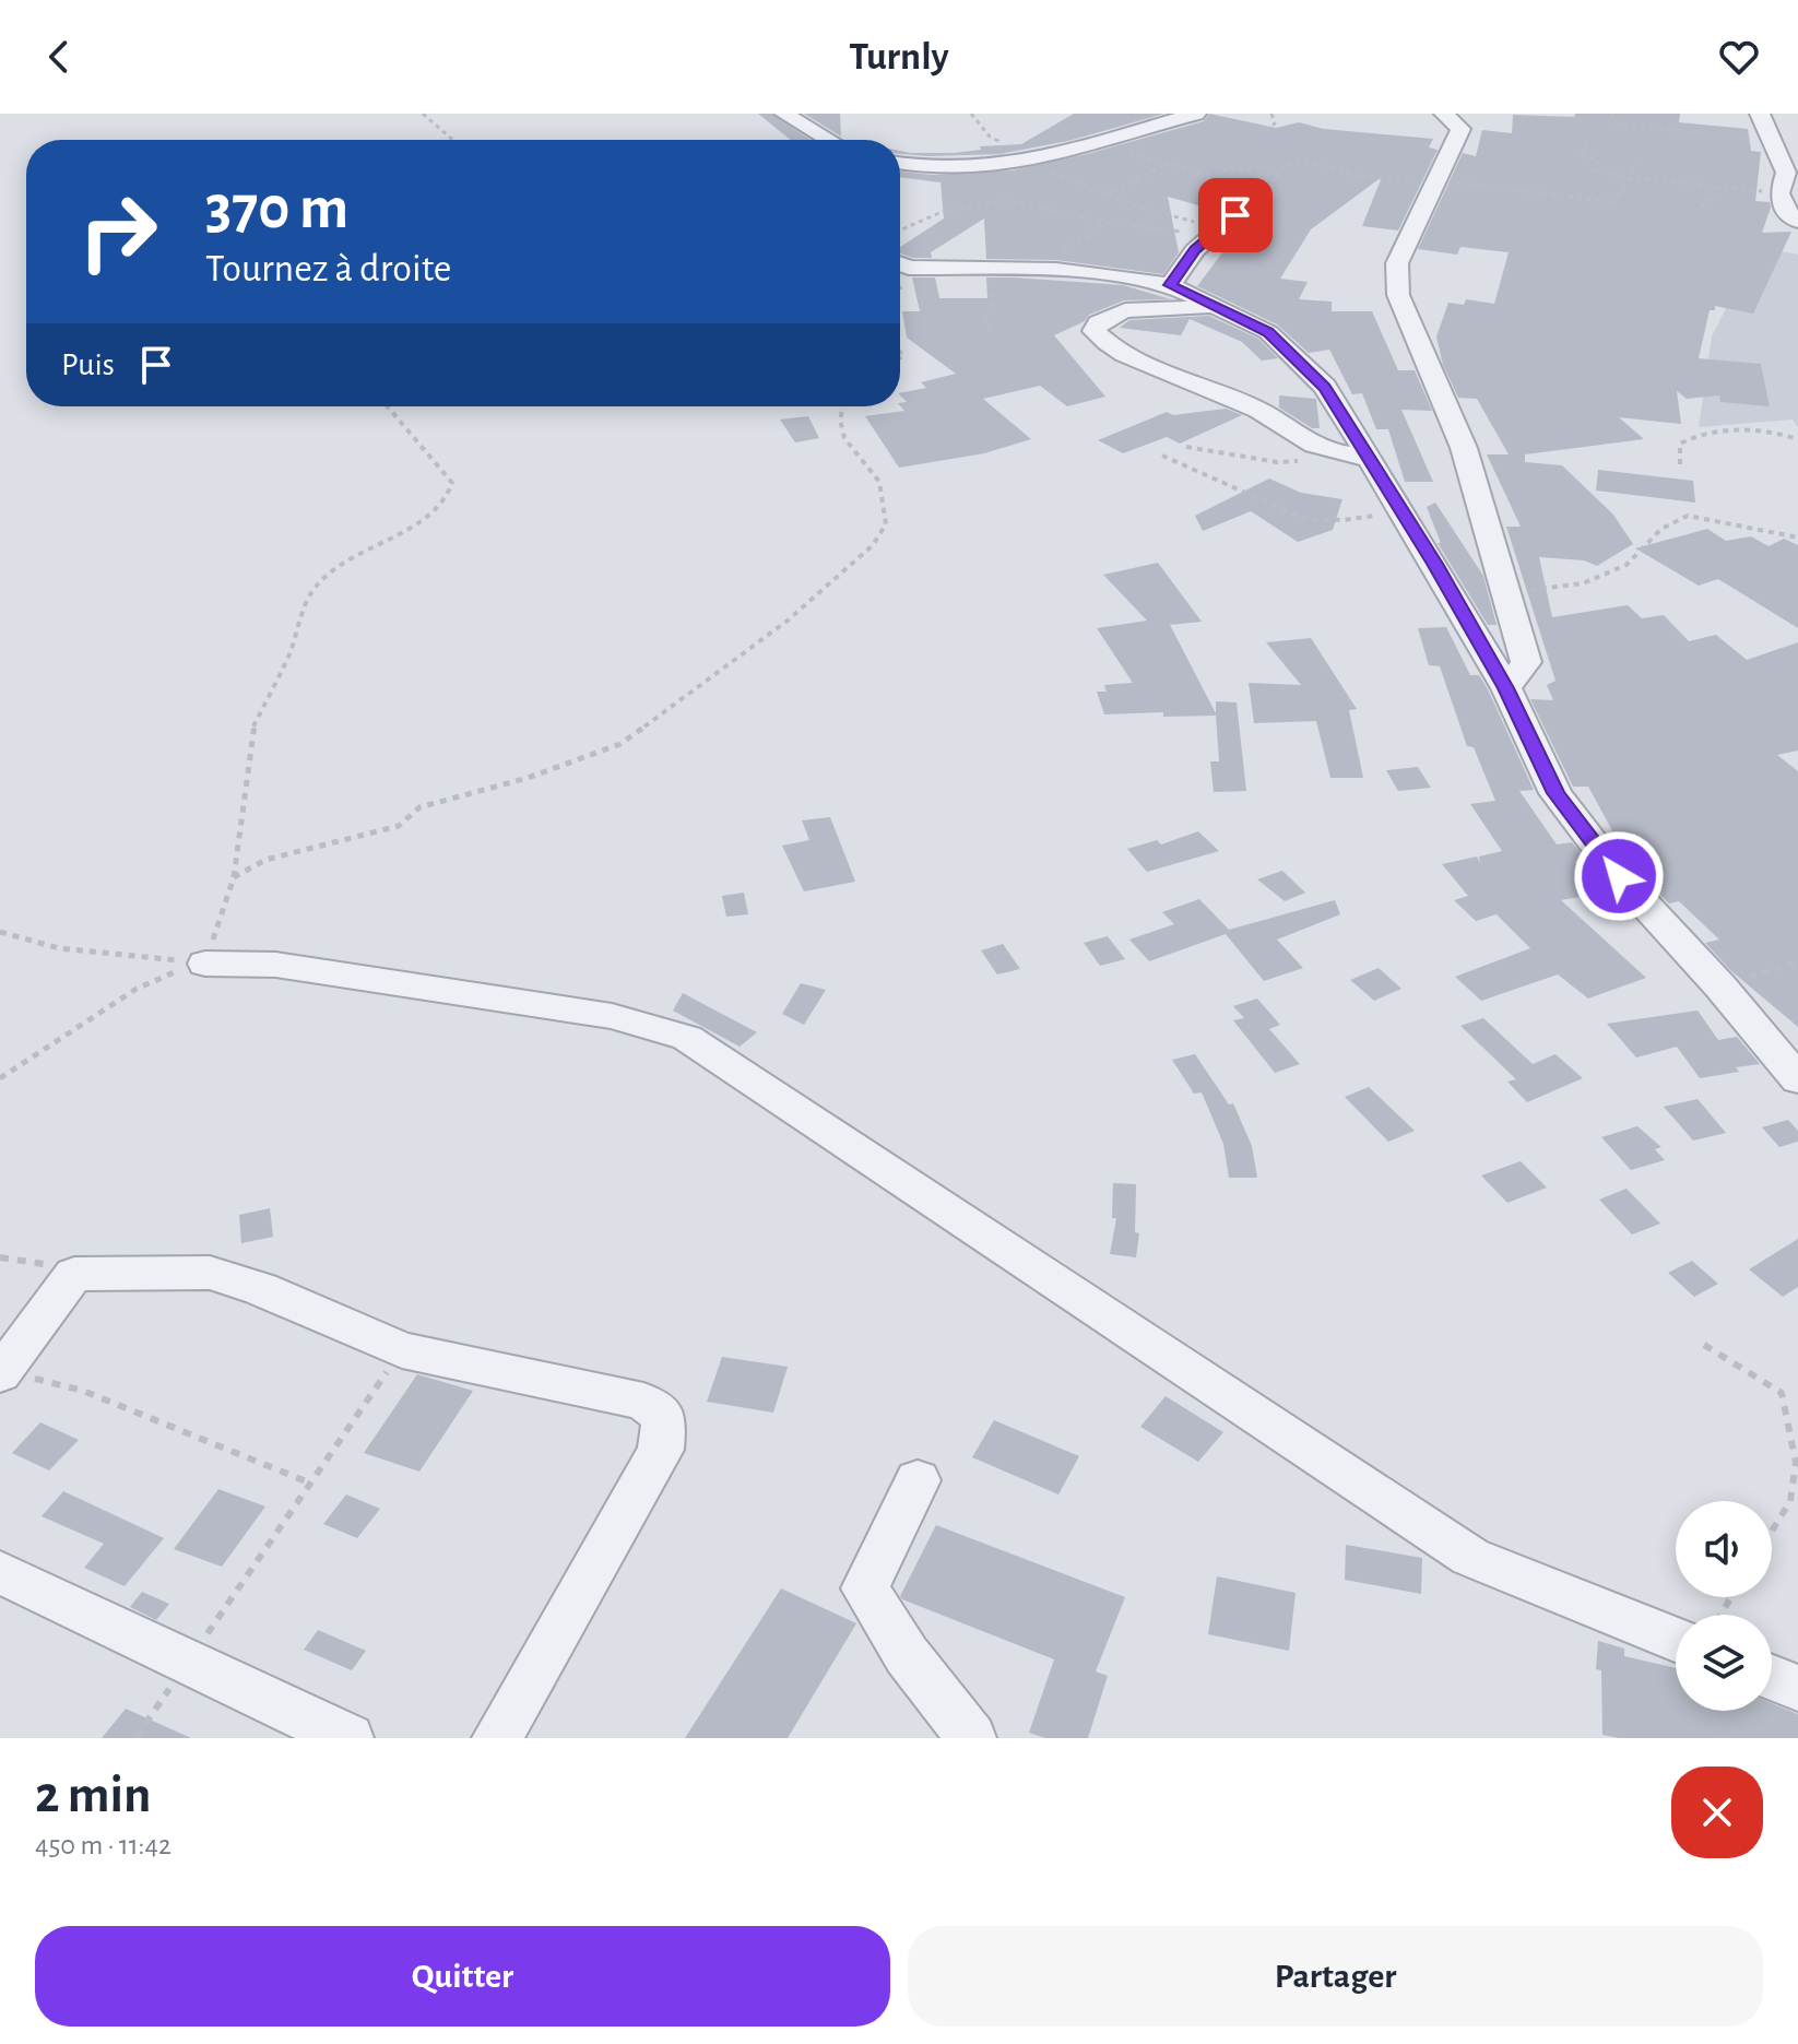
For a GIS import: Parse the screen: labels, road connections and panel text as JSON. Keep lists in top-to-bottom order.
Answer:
{
  "page": {
    "header": "Turnly",
    "turn": ["370 m", "Tournez à droite"],
    "then": "Puis",
    "heading": ["2 min", "450 m · 11:42"],
    "buttons": ["Quitter", "Partager"]
  }
}
